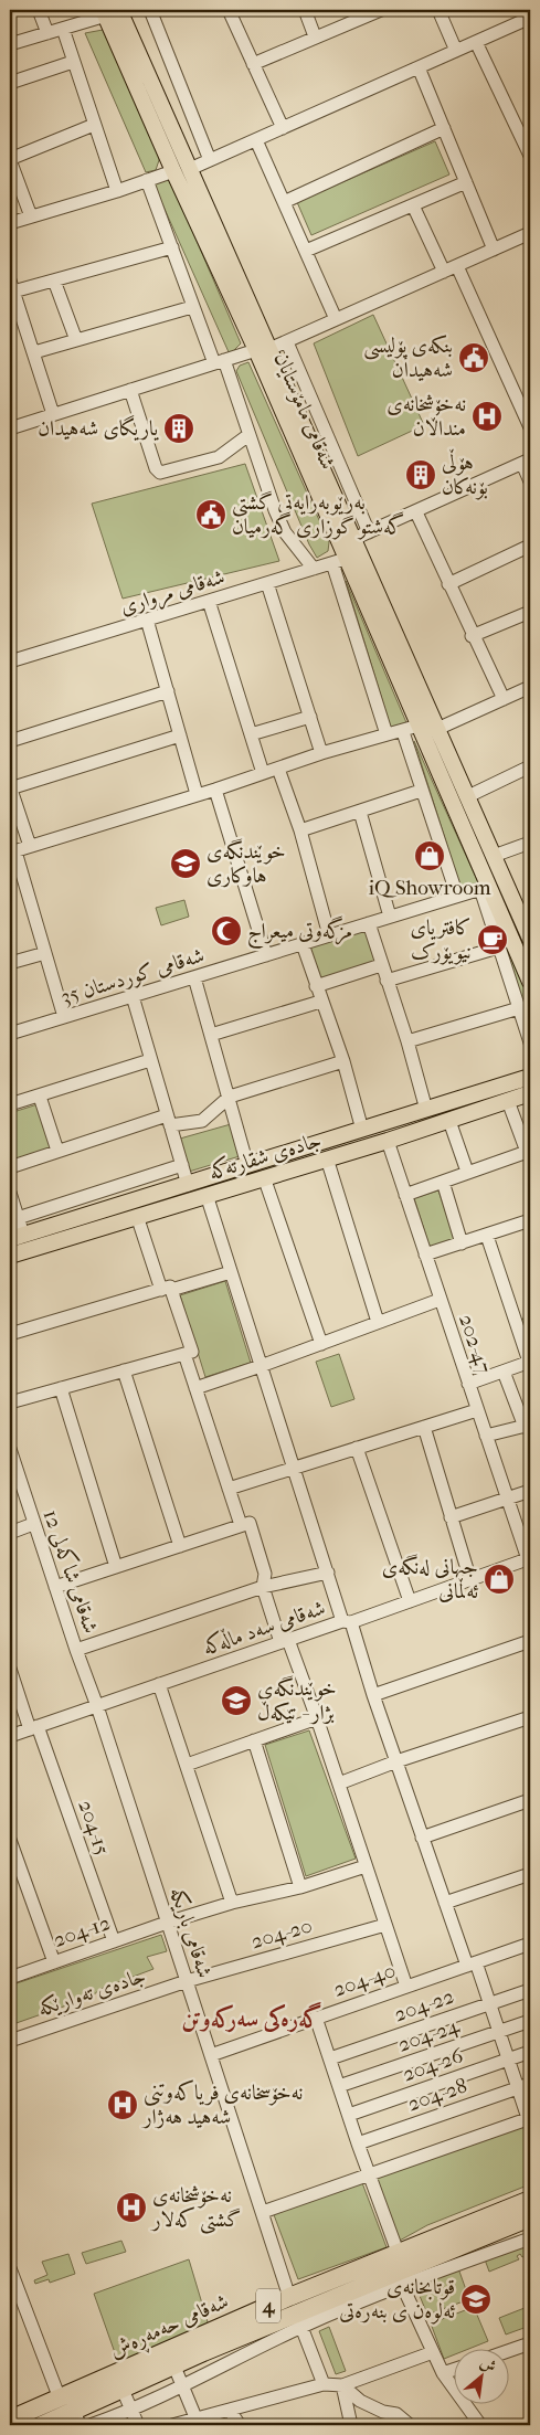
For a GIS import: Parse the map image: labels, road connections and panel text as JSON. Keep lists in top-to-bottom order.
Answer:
{
  "streets": {
    "highway": ["4", "شەقامی حەمەڕەش"],
    "main road": ["شەقامی مامۆستایان", "جادەی شقارتەکە"],
    "street": [
      "شەقامی مرواری",
      "شەقامی کوردستان 35",
      "202-47",
      "شەقامی شاکەلی 12",
      "شەقامی سەد ماڵەکە",
      "204-15",
      "204-12",
      "شەقامی باریکە",
      "204-20",
      "204-40",
      "جادەی تەوارێکە",
      "204-22",
      "204-24",
      "204-26",
      "204-28"
    ]
  },
  "crossings": [
    ["شەقامی مامۆستایان", "شەقامی مرواری"],
    ["شەقامی مامۆستایان", "شەقامی کوردستان 35"],
    ["جادەی شقارتەکە", "202-47"],
    ["202-47", "شەقامی سەد ماڵەکە"],
    ["شەقامی شاکەلی 12", "شەقامی سەد ماڵەکە"],
    ["شەقامی شاکەلی 12", "شەقامی باریکە"],
    ["شەقامی سەد ماڵەکە", "204-15"],
    ["شەقامی سەد ماڵەکە", "شەقامی باریکە"],
    ["204-15", "204-12"],
    ["204-12", "شەقامی باریکە"],
    ["شەقامی باریکە", "204-20"],
    ["شەقامی باریکە", "204-40"],
    ["شەقامی باریکە", "جادەی تەوارێکە"],
    ["شەقامی باریکە", "شەقامی حەمەڕەش"],
    ["204-20", "جادەی تەوارێکە"]
  ],
  "districts": ["گەرەکی سەرکەوتن"],
  "places": {
    "public building": ["بنکەی پۆلیسی شەهیدان", "بەڕێوبەرایەتی گشتی گەشتو گوزاری گەرمیان"],
    "hospital": ["نەخۆشخانەی منداڵان", "نەخۆسخانەی فریاکەوتنی شەهید هەژار", "نەخۆشخانەی گشتی کەلار"],
    "building": ["یاریگای شەهیدان", "هۆڵی بۆنەکان"],
    "shop": ["iQ Showroom", "جیهانی لەنگەی ئەڵمانی"],
    "school or university": ["خوێندنگەی هاوکاری", "خوێندنگەی بژار - تێکەڵ", "قوتابخانەی ئەلوەن ی بنەرەتی"],
    "mosque": ["مزگەوتی میعراج"],
    "cafe": ["کافتریای نیویۆرک"]
  },
  "north": "top right"
}
